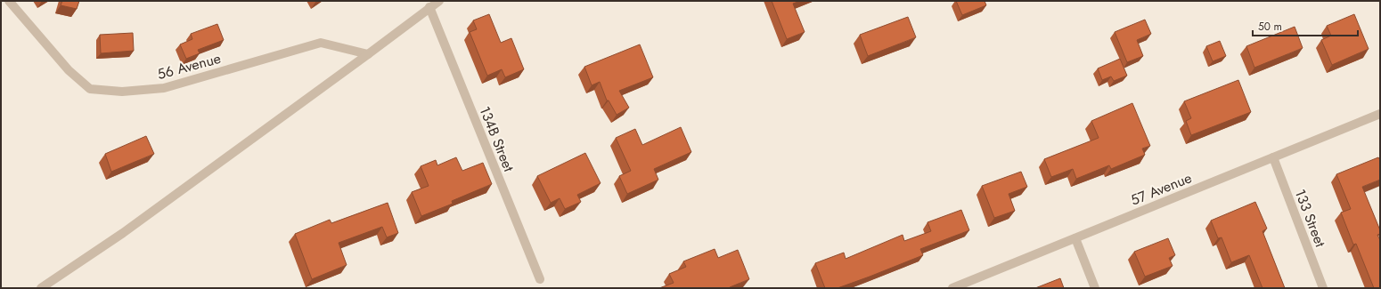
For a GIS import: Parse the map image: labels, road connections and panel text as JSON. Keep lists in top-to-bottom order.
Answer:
{
  "streets": {
    "street": [
      "56 Avenue",
      "134B Street",
      "57 Avenue",
      "133 Street"
    ]
  },
  "crossings": [
    ["57 Avenue", "133 Street"]
  ],
  "scale_bar": "50 m"
}
